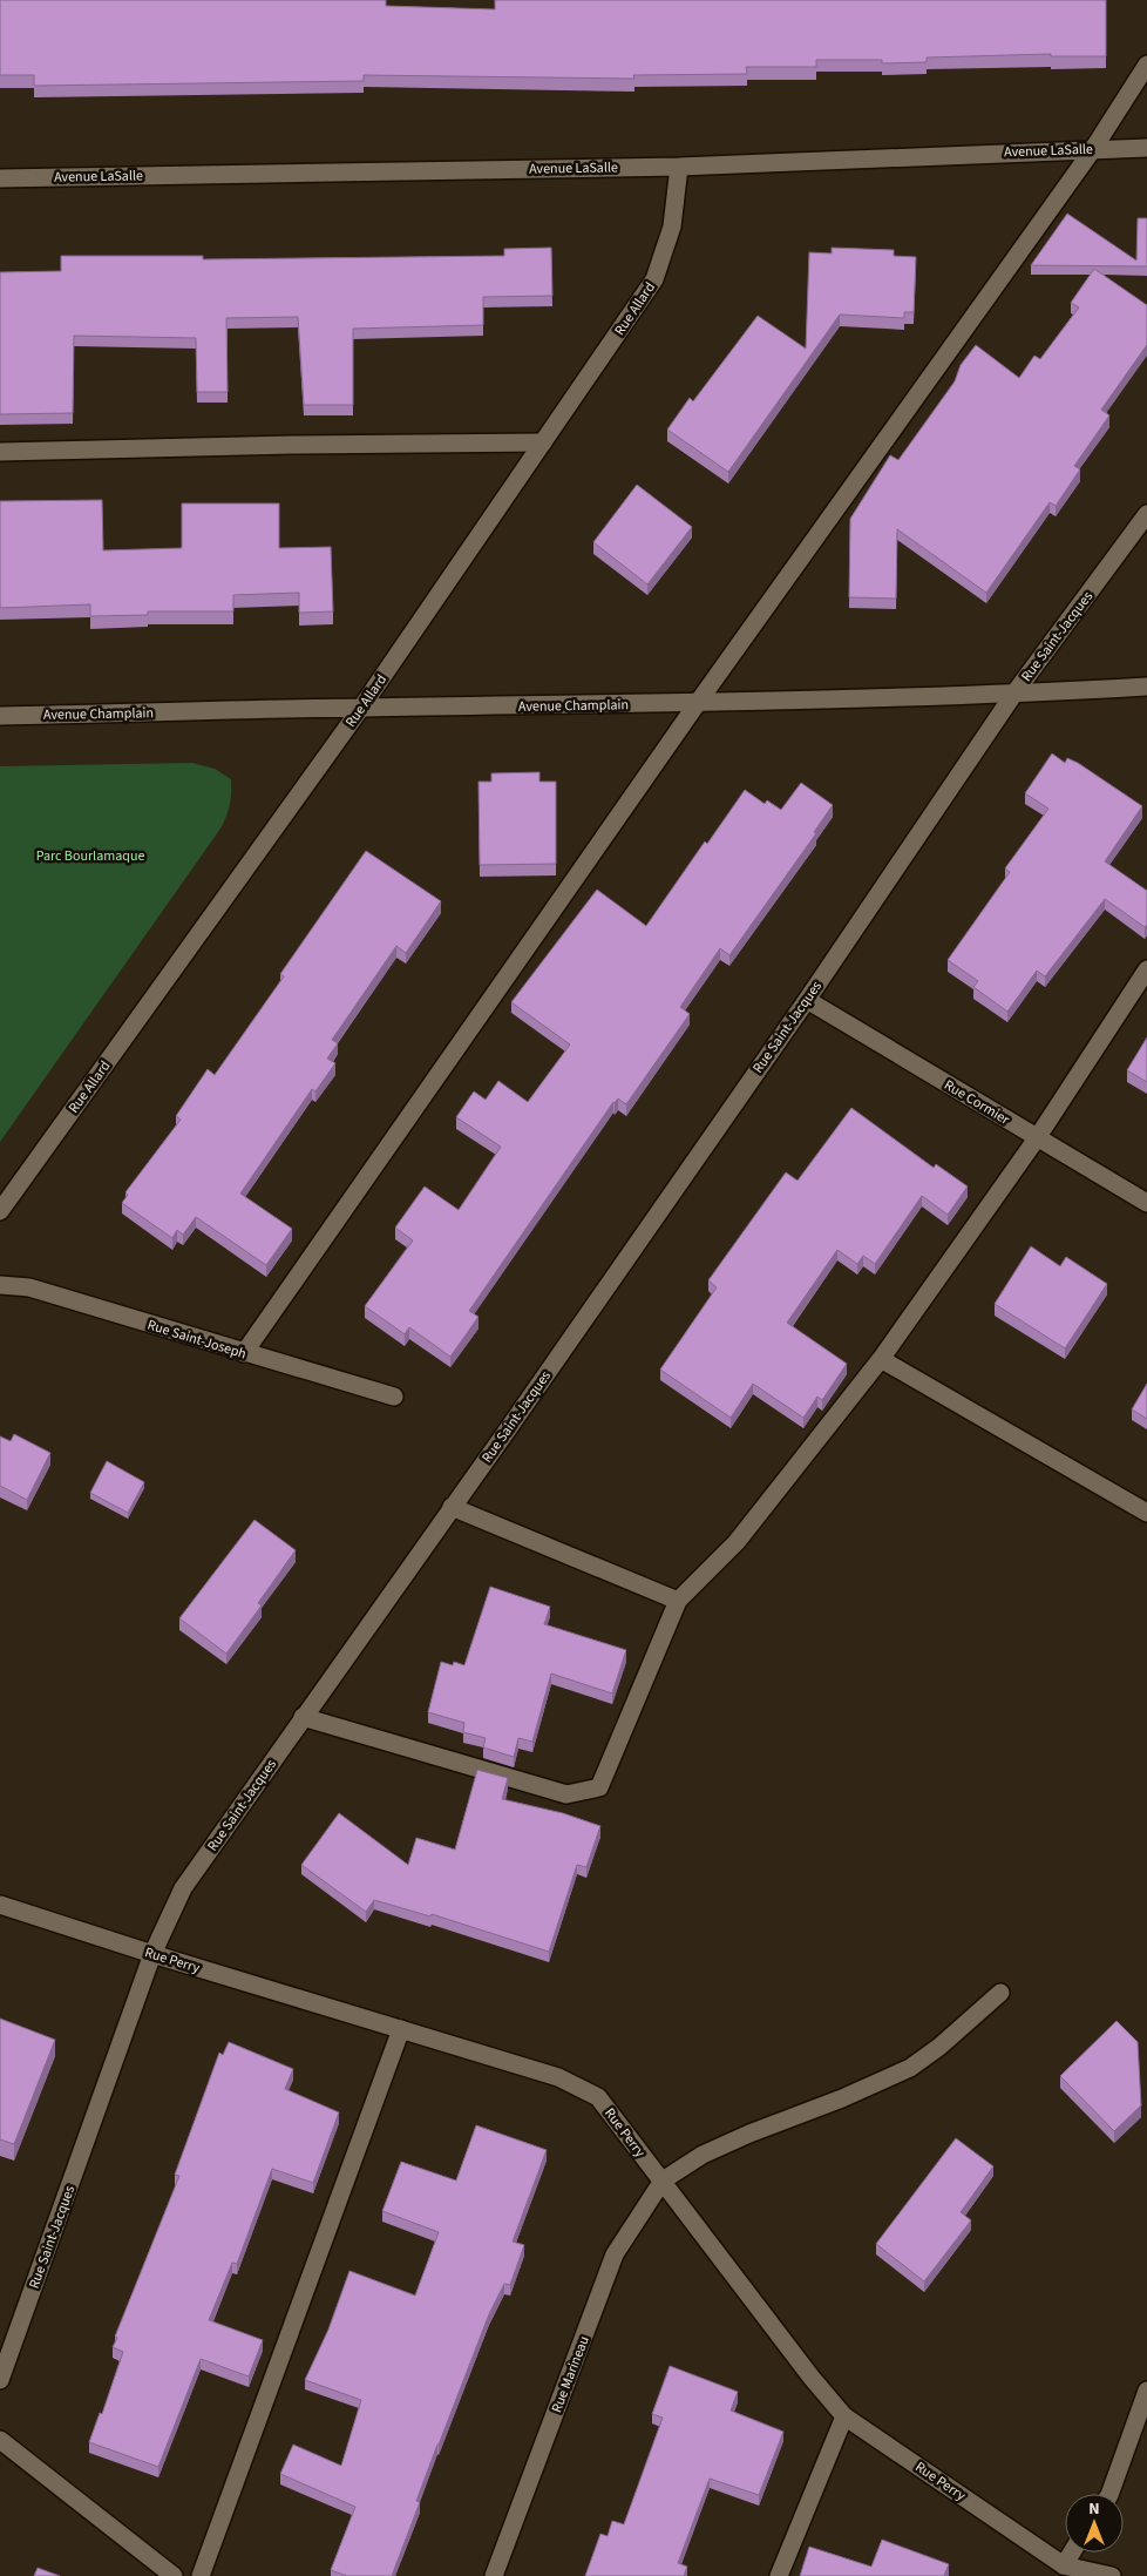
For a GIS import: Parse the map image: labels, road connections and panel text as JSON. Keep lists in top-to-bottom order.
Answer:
{
  "streets": {
    "street": [
      "Avenue LaSalle",
      "Rue Allard",
      "Rue Saint-Jacques",
      "Avenue Champlain",
      "Rue Cormier",
      "Rue Saint-Joseph",
      "Rue Perry",
      "Rue Marineau"
    ]
  },
  "crossings": [
    ["Avenue LaSalle", "Rue Allard"],
    ["Rue Allard", "Avenue Champlain"],
    ["Rue Saint-Jacques", "Avenue Champlain"],
    ["Rue Saint-Jacques", "Rue Cormier"],
    ["Rue Saint-Jacques", "Rue Perry"],
    ["Rue Perry", "Rue Marineau"]
  ],
  "parks": ["Parc Bourlamaque"],
  "north": "top"
}
